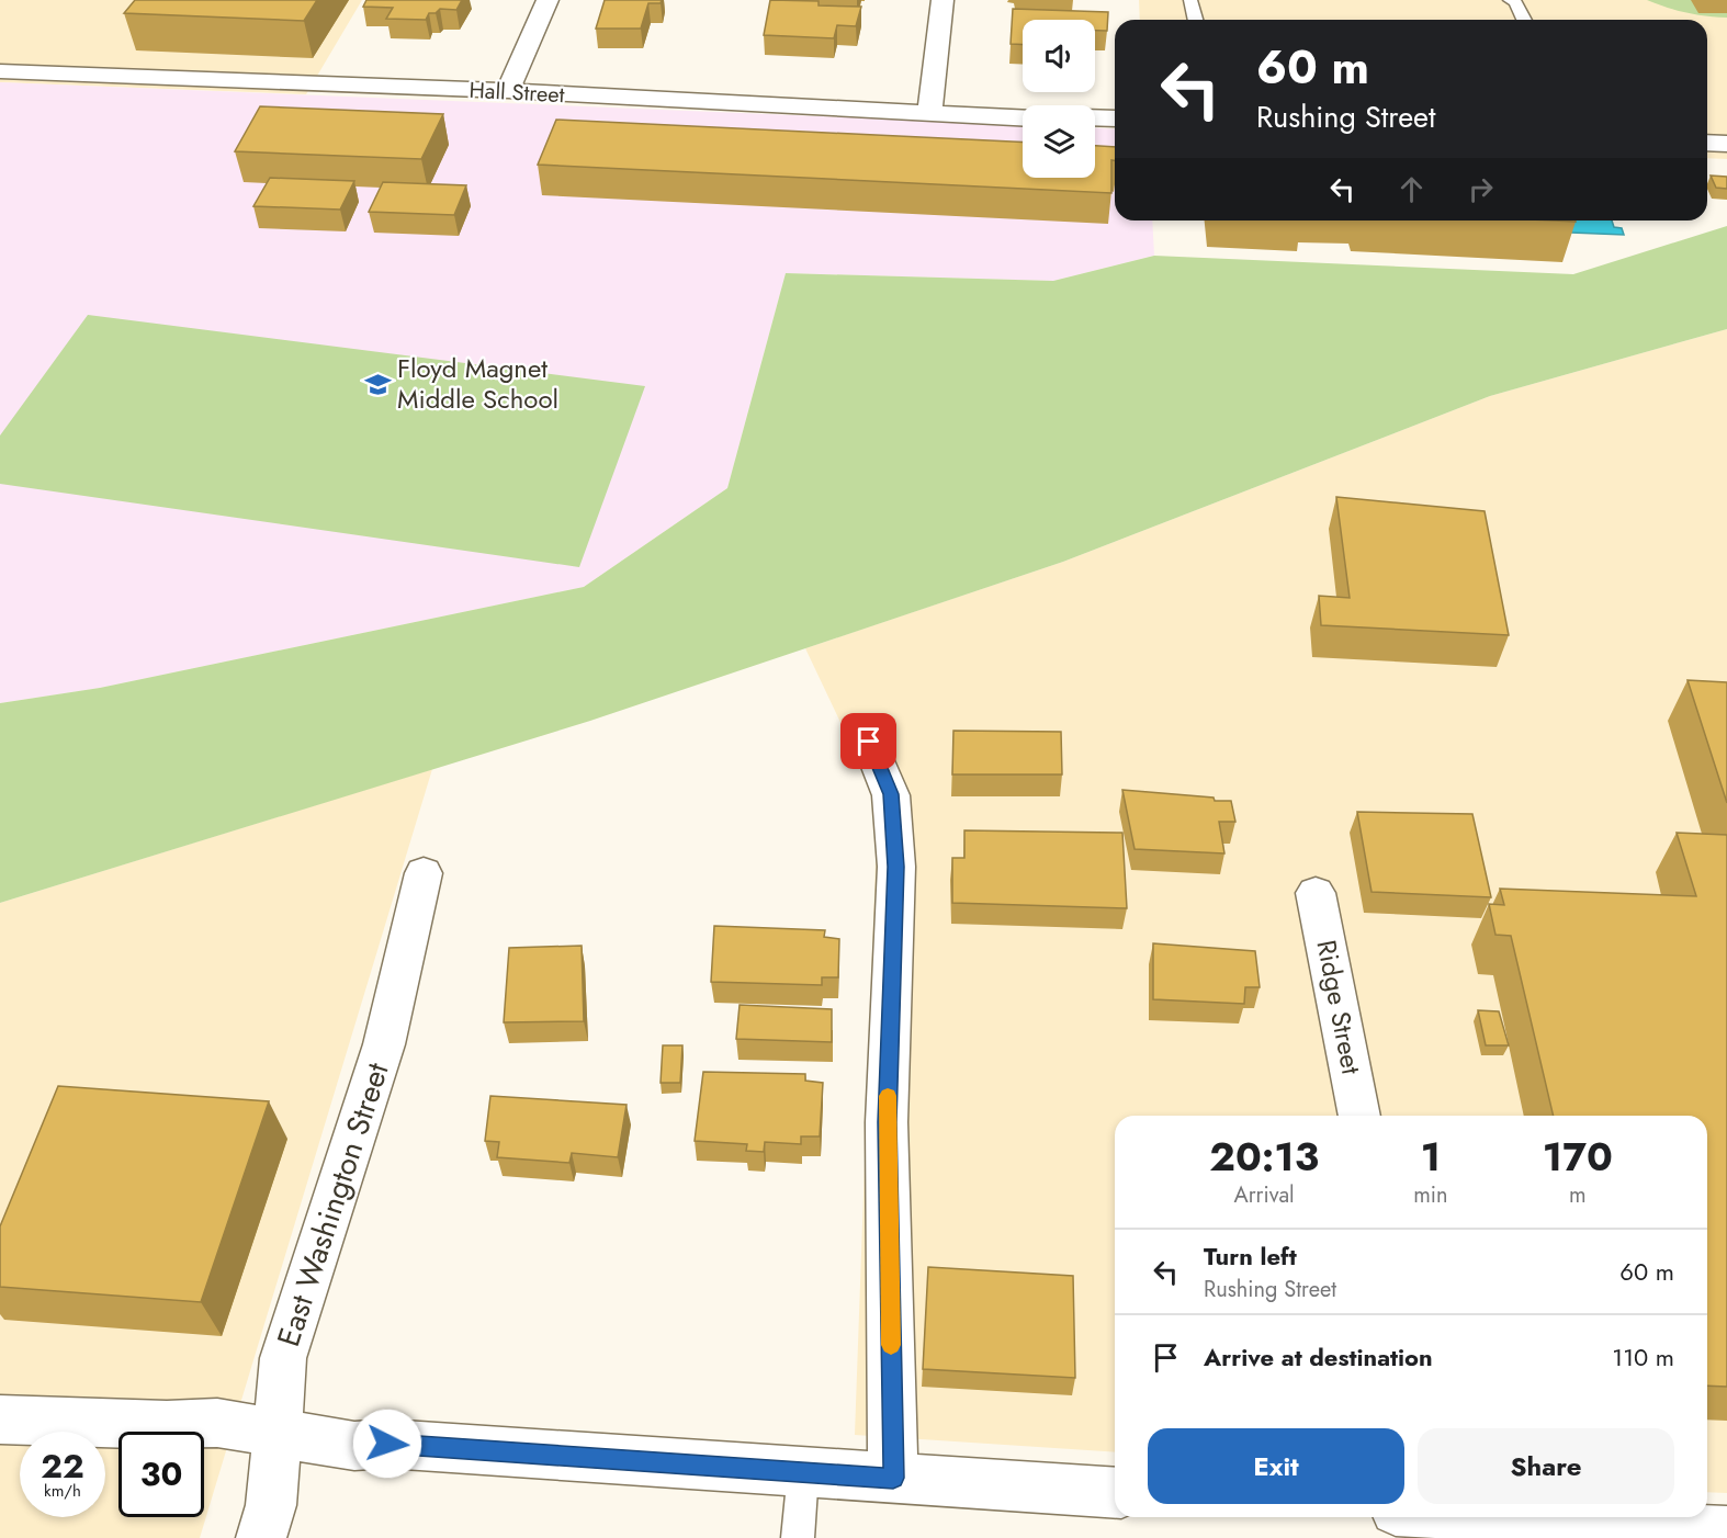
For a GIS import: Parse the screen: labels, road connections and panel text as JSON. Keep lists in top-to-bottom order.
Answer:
{
  "streets": {
    "street": ["Hall Street", "Ridge Street", "East Washington Street"]
  },
  "places": {
    "school or university": ["Floyd Magnet Middle School"]
  },
  "page": {
    "turn": ["60 m", "Rushing Street"],
    "eta": [
      "20:13",
      "Arrival",
      "1",
      "min",
      "170",
      "m"
    ],
    "list": [
      {
        "name": "Turn left",
        "note": "Rushing Street",
        "value": "60 m"
      },
      {
        "name": "Arrive at destination",
        "value": "110 m"
      }
    ],
    "buttons": ["Exit", "Share"],
    "speed": "22 km/h",
    "limit": "30"
  }
}
